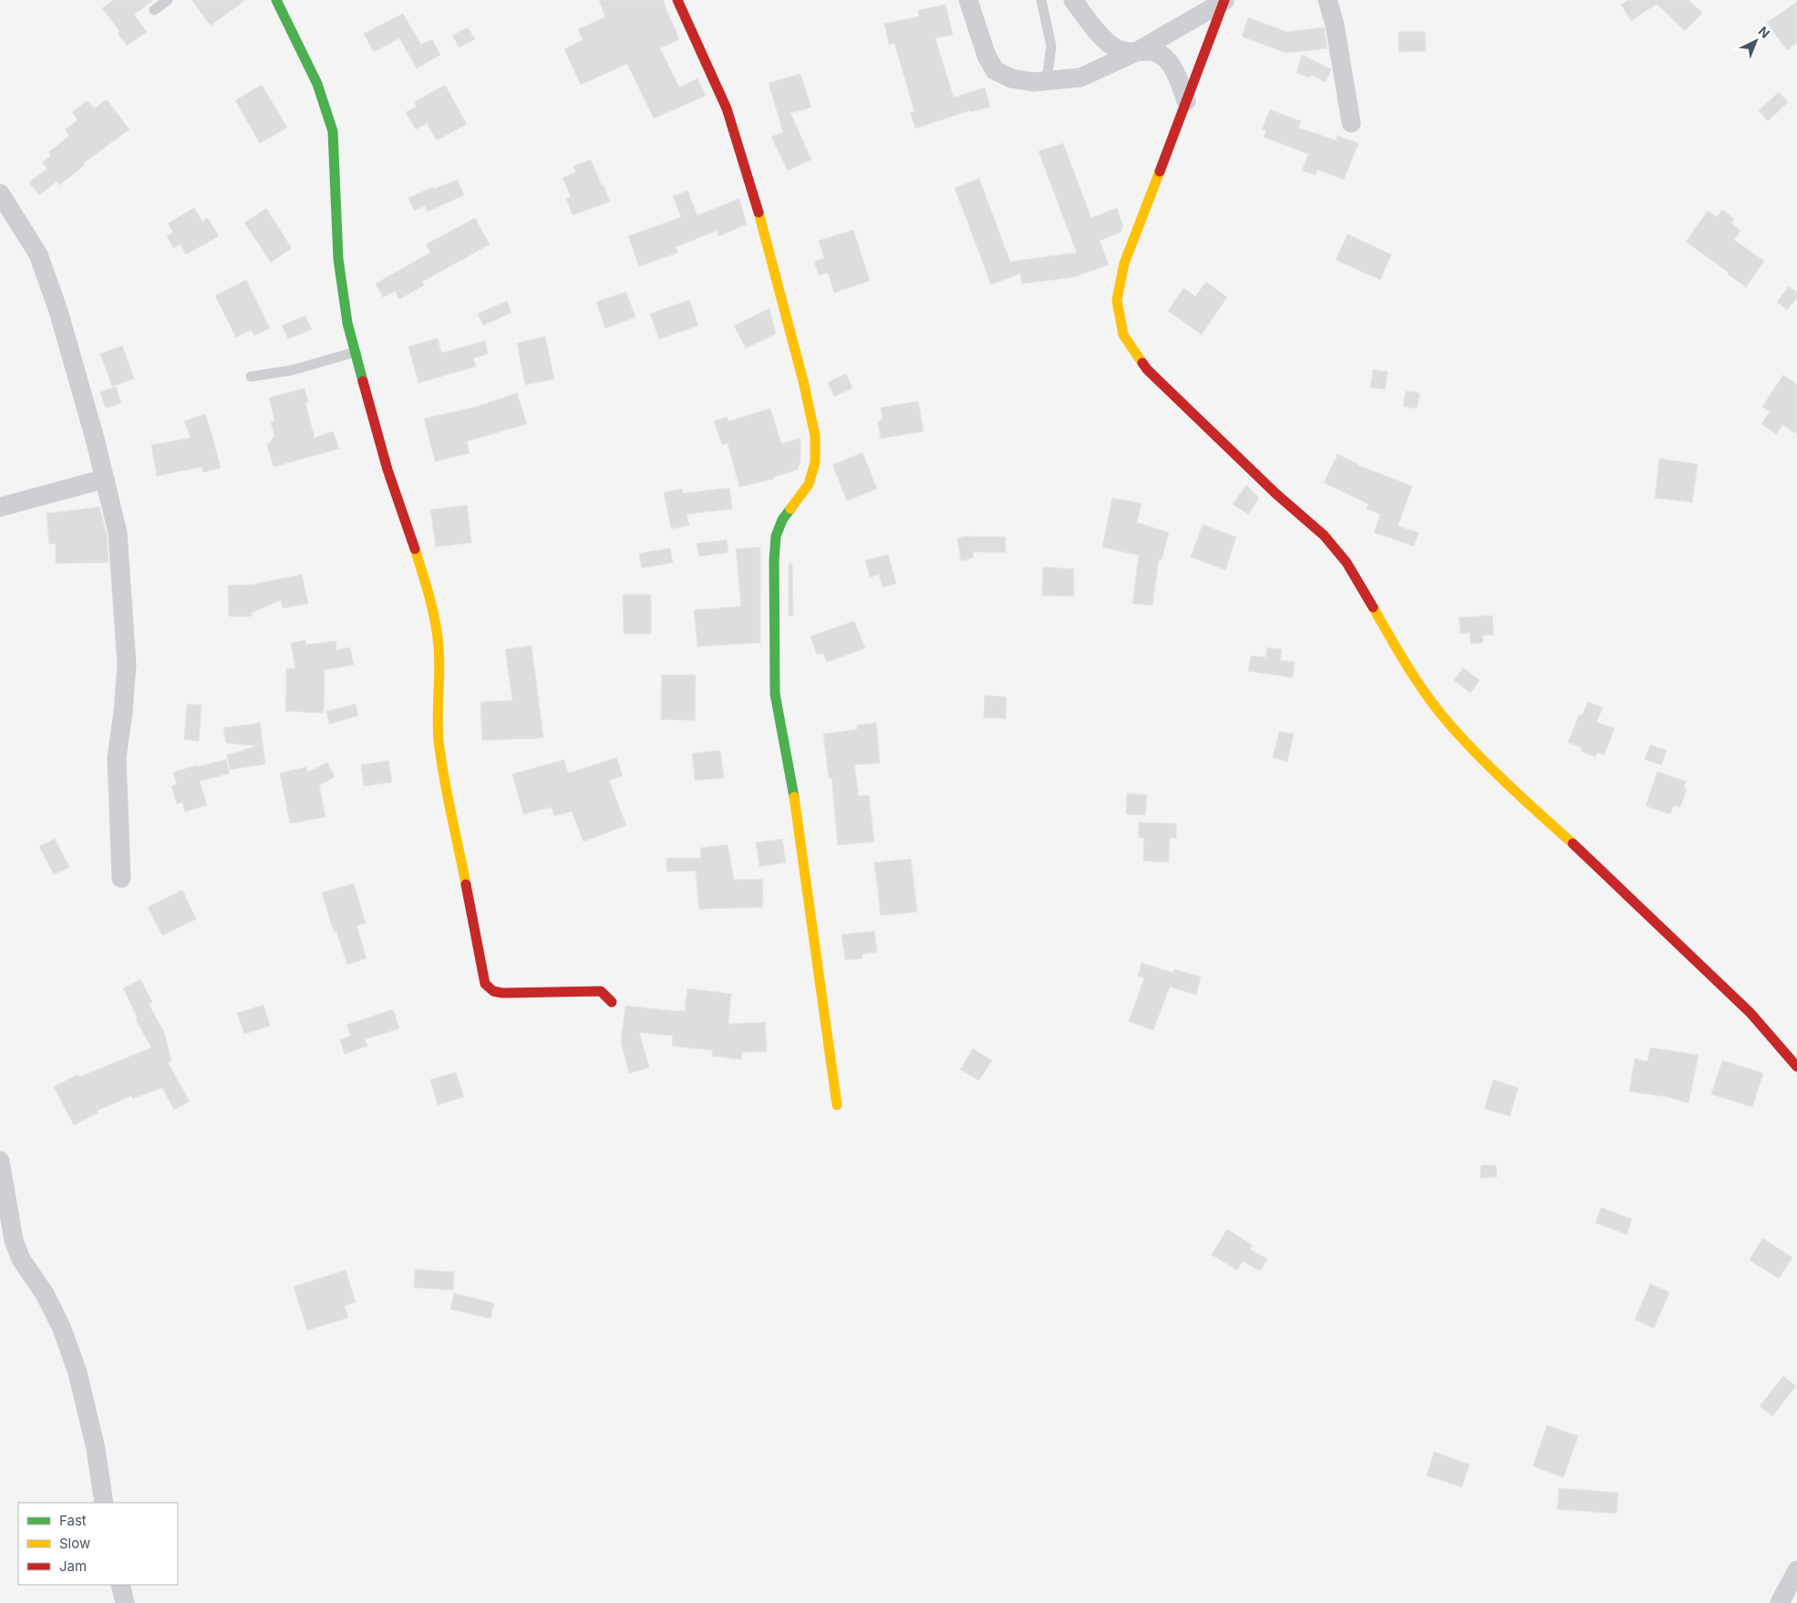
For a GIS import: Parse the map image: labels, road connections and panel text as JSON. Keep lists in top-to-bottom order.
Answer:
{
  "legend": ["Fast", "Slow", "Jam"],
  "north": "top right"
}
